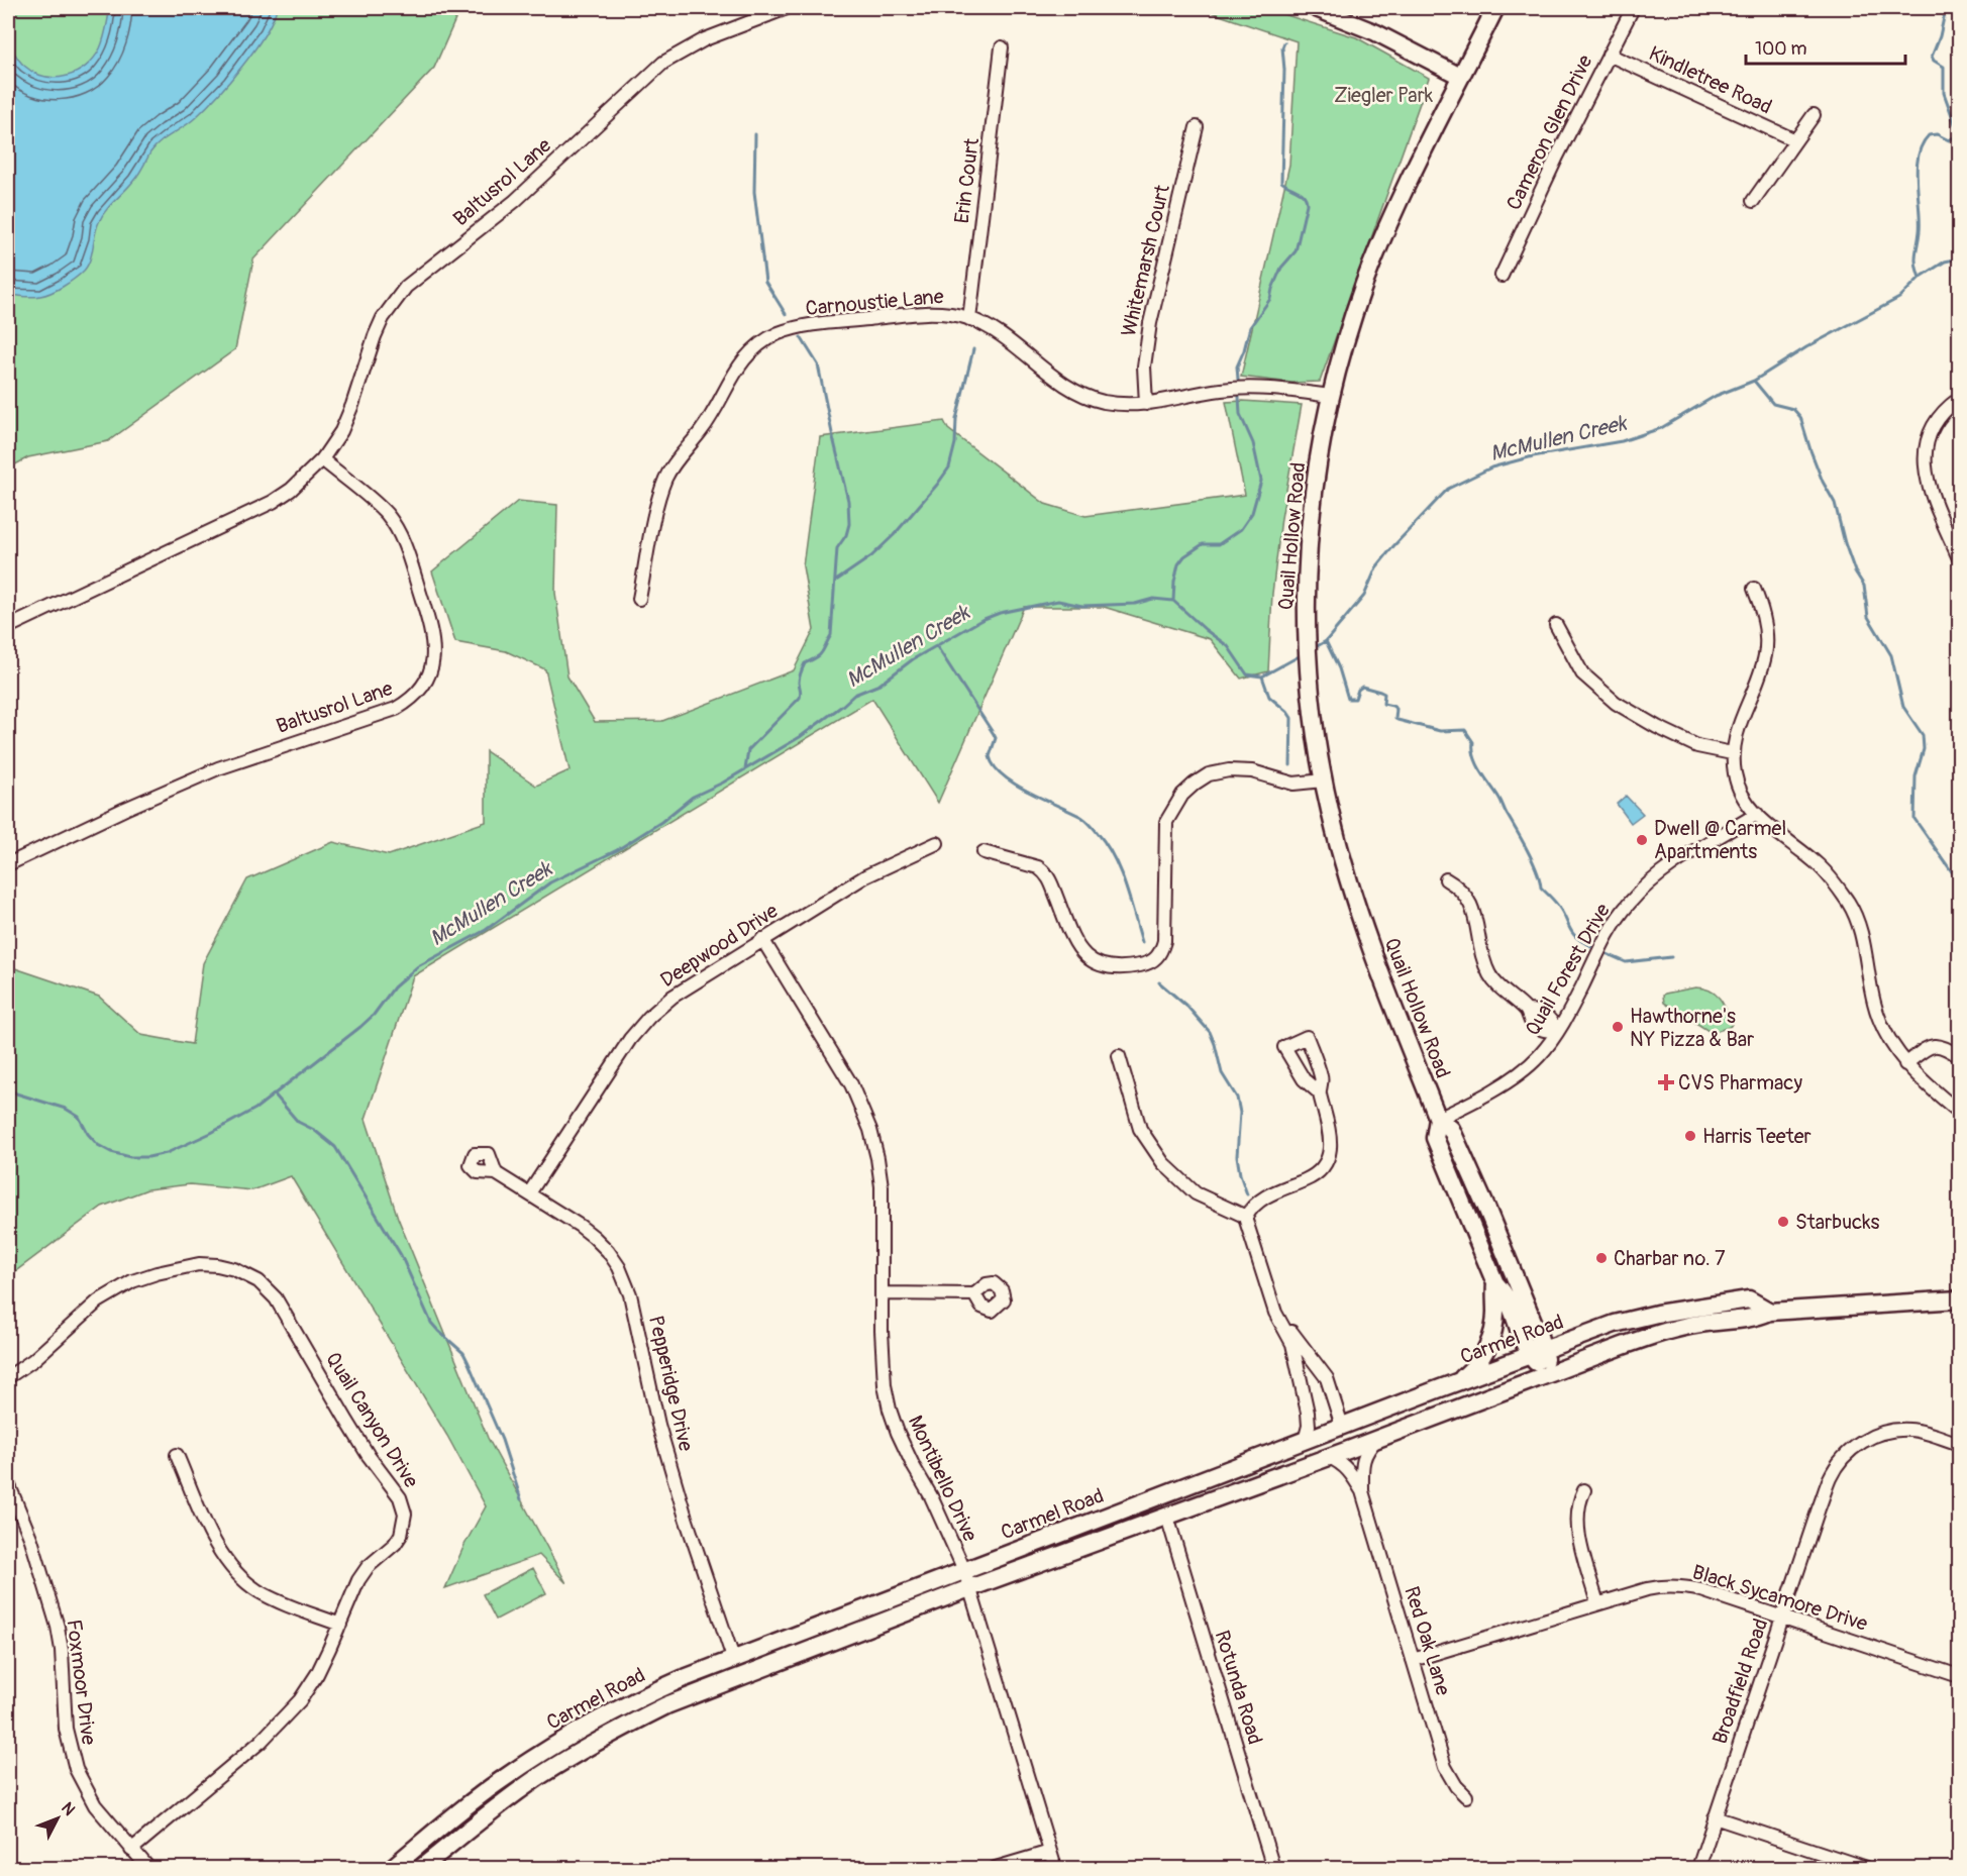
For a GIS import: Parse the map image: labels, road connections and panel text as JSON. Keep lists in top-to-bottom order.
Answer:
{
  "streets": {
    "main road": ["Quail Hollow Road", "Carmel Road"],
    "street": [
      "Kindletree Road",
      "Cameron Glen Drive",
      "Erin Court",
      "Baltusrol Lane",
      "Whitemarsh Court",
      "Carnoustie Lane",
      "Deepwood Drive",
      "Quail Forest Drive",
      "Pepperidge Drive",
      "Quail Canyon Drive",
      "Montibello Drive",
      "Black Sycamore Drive",
      "Red Oak Lane",
      "Broadfield Road",
      "Foxmoor Drive",
      "Rotunda Road"
    ]
  },
  "crossings": [
    ["Kindletree Road", "Cameron Glen Drive"],
    ["Erin Court", "Carnoustie Lane"],
    ["Whitemarsh Court", "Carnoustie Lane"],
    ["Carnoustie Lane", "Quail Hollow Road"],
    ["Quail Hollow Road", "Quail Forest Drive"],
    ["Quail Hollow Road", "Carmel Road"],
    ["Deepwood Drive", "Pepperidge Drive"],
    ["Deepwood Drive", "Montibello Drive"],
    ["Carmel Road", "Pepperidge Drive"],
    ["Carmel Road", "Montibello Drive"],
    ["Carmel Road", "Red Oak Lane"],
    ["Carmel Road", "Rotunda Road"],
    ["Quail Canyon Drive", "Foxmoor Drive"],
    ["Black Sycamore Drive", "Red Oak Lane"],
    ["Black Sycamore Drive", "Broadfield Road"]
  ],
  "water": ["McMullen Creek"],
  "parks": ["Ziegler Park"],
  "places": {
    "other": [
      "Dwell @ Carmel Apartments",
      "Hawthorne's NY Pizza & Bar",
      "Harris Teeter",
      "Starbucks",
      "Charbar no. 7"
    ],
    "health": ["CVS Pharmacy"]
  },
  "scale_bar": "100 m",
  "north": "top right"
}
